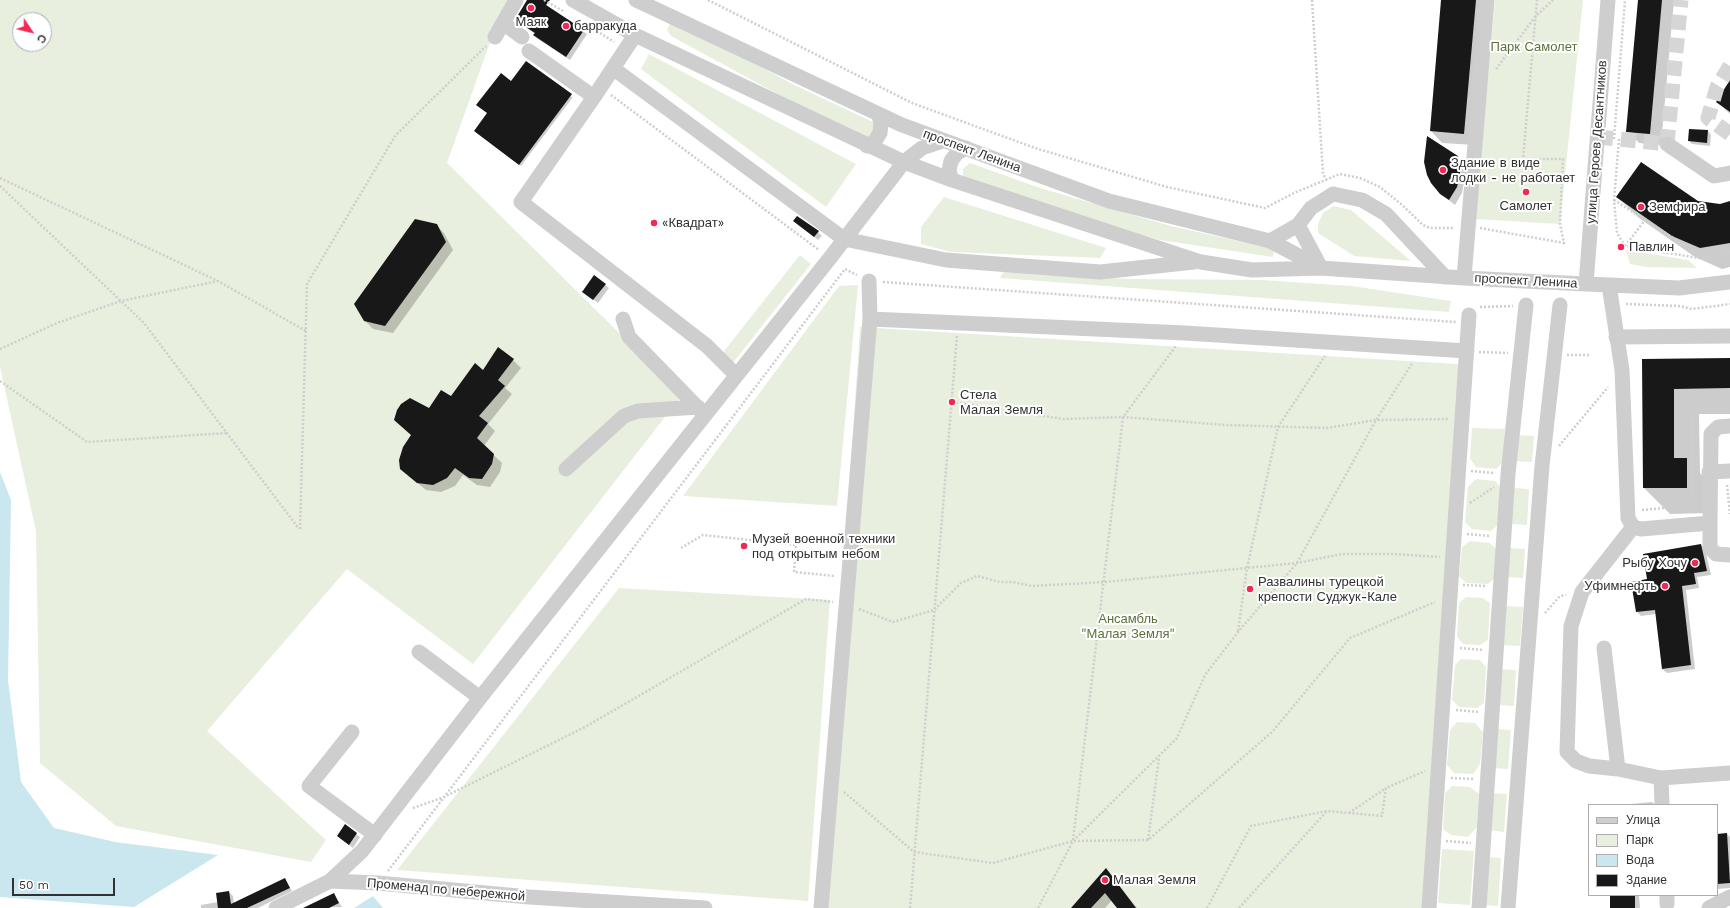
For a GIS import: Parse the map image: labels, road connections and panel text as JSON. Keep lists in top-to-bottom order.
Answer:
{
  "streets": {
    "street": ["улица Героев Десантников", "проспект Ленина", "Променад по небережной"]
  },
  "crossings": [
    ["улица Героев Десантников", "проспект Ленина"]
  ],
  "parks": ["Парк Самолет", "Ансамбль \"Малая Земля\""],
  "places": [
    "Маяк",
    "барракуда",
    "Здание в виде лодки - не работает",
    "Самолет",
    "Земфира",
    "«Квадрат»",
    "Павлин",
    "Стела Малая Земля",
    "Музей военной техники под открытым небом",
    "Рыбу Хочу",
    "Уфимнефть",
    "Развалины турецкой крепости Суджук-Кале",
    "Малая Земля"
  ],
  "legend": [
    "Улица",
    "Парк",
    "Вода",
    "Здание"
  ],
  "scale_bar": "50 m",
  "north": "bottom right"
}
